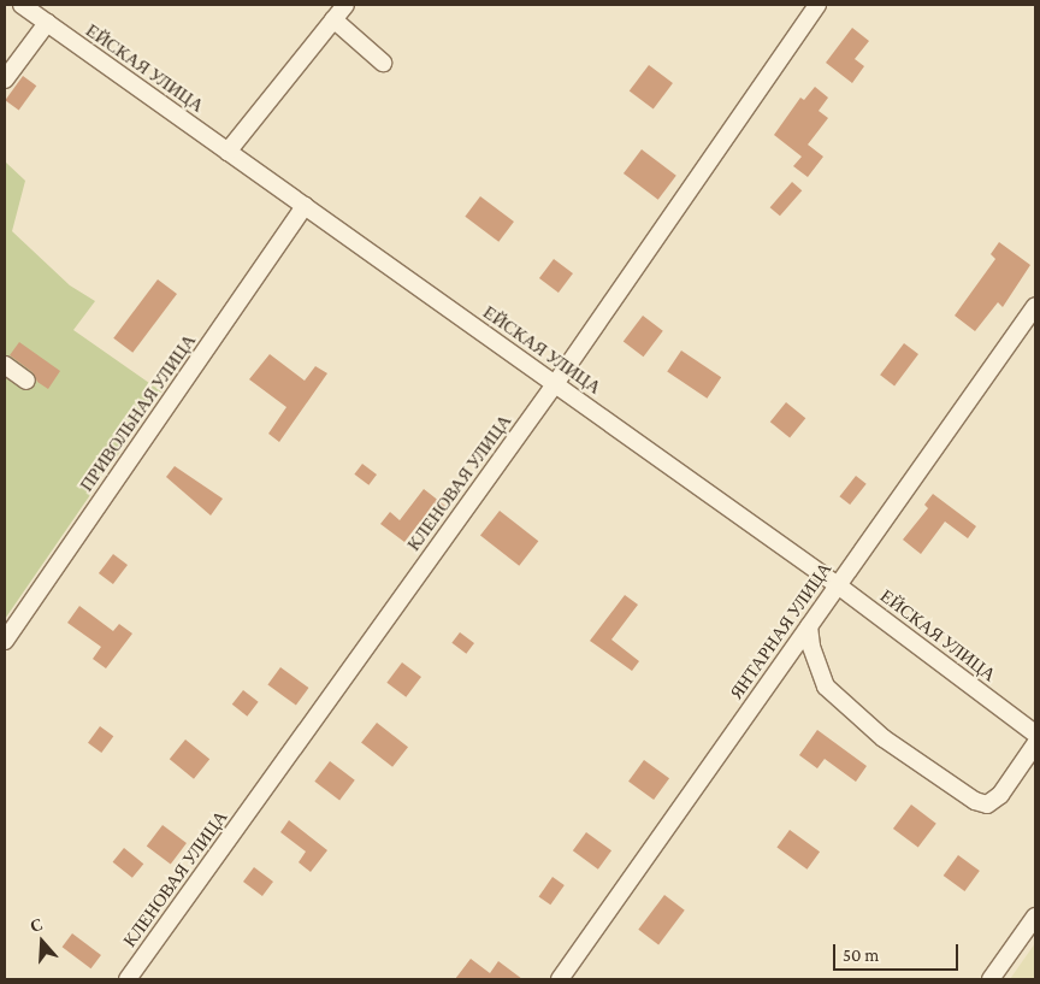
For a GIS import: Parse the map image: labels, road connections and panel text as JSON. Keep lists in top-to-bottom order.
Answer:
{
  "streets": {
    "street": [
      "ЕЙСКАЯ УЛИЦА",
      "ПРИВОЛЬНАЯ УЛИЦА",
      "КЛЕНОВАЯ УЛИЦА",
      "ЯНТАРНАЯ УЛИЦА"
    ]
  },
  "crossings": [
    ["ЕЙСКАЯ УЛИЦА", "ПРИВОЛЬНАЯ УЛИЦА"],
    ["ЕЙСКАЯ УЛИЦА", "КЛЕНОВАЯ УЛИЦА"],
    ["ЕЙСКАЯ УЛИЦА", "ЯНТАРНАЯ УЛИЦА"]
  ],
  "scale_bar": "50 m",
  "north": "top"
}
